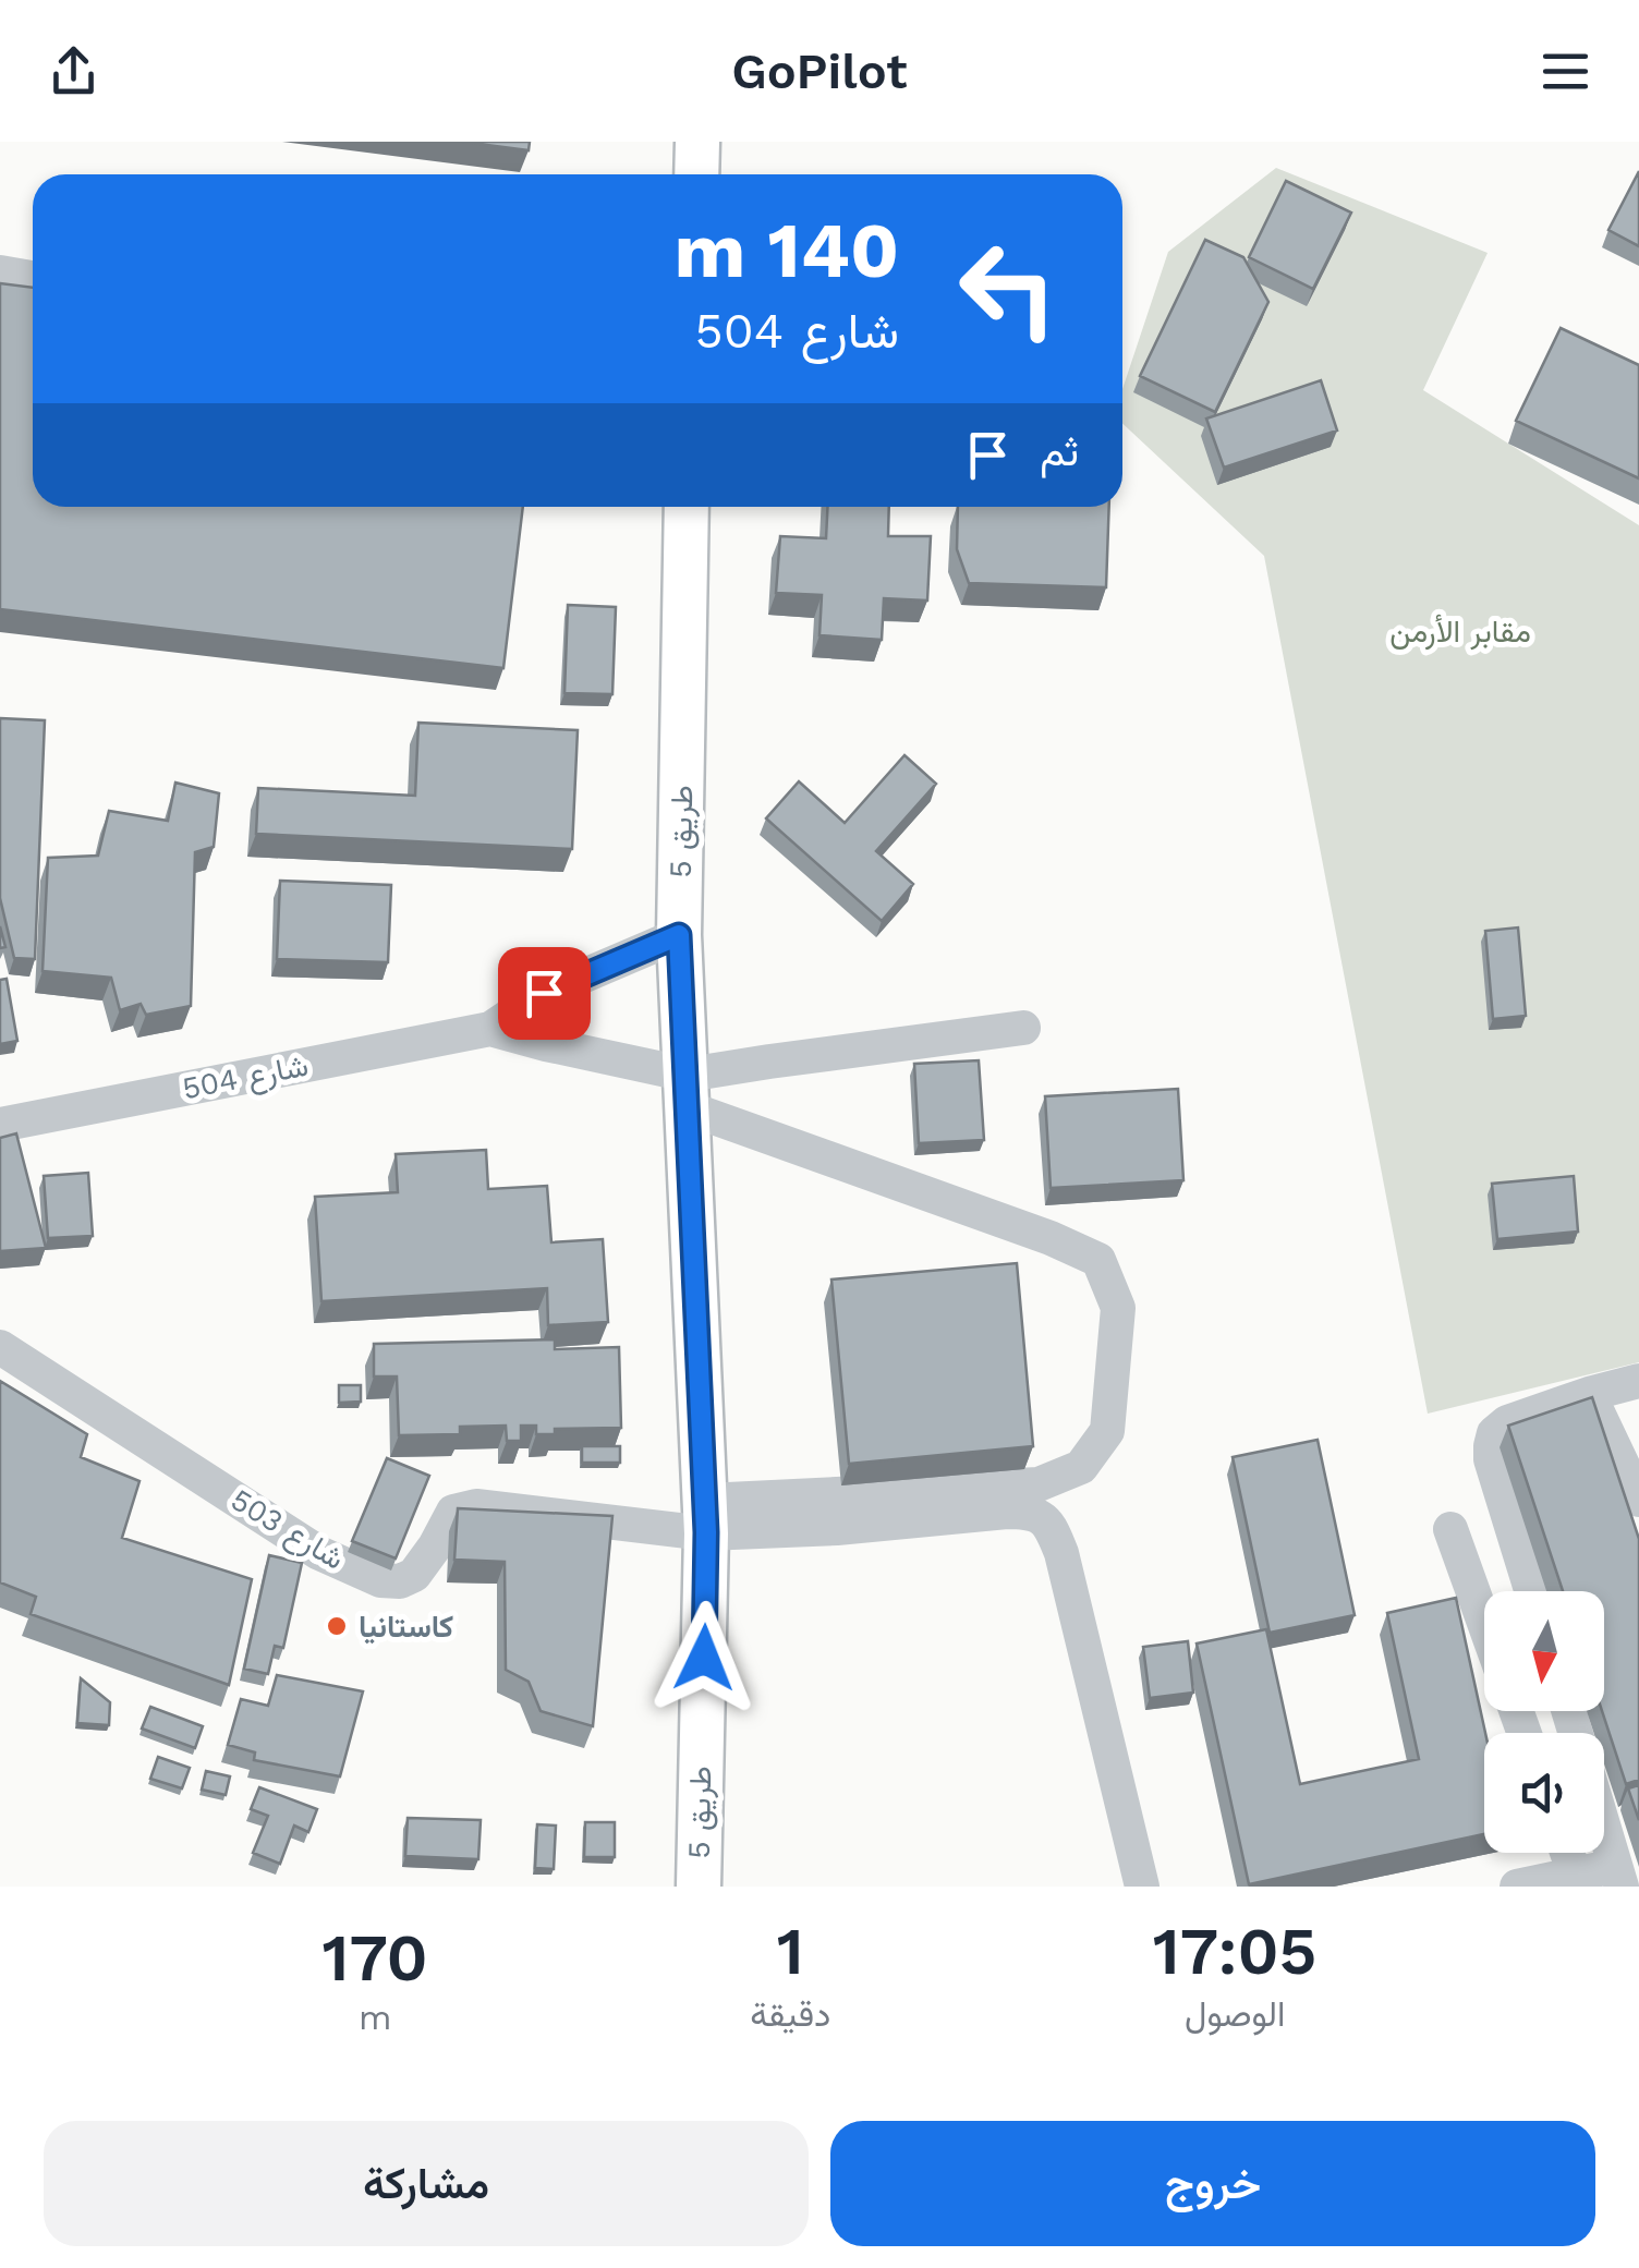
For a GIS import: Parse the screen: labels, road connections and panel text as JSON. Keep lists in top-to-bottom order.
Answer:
{
  "streets": {
    "main road": ["طريق 5"],
    "street": ["شارع 504", "شارع 503"]
  },
  "crossings": [
    ["طريق 5", "شارع 504"],
    ["طريق 5", "شارع 503"]
  ],
  "parks": ["مقابر الأرمن"],
  "places": ["كاستانيا"],
  "north": "bottom",
  "page": {
    "header": "GoPilot",
    "turn": ["140 m", "شارع 504"],
    "then": "ثم",
    "eta": [
      "17:05",
      "الوصول",
      "1",
      "دقيقة",
      "170",
      "m"
    ],
    "buttons": ["خروج", "مشاركة"]
  }
}
